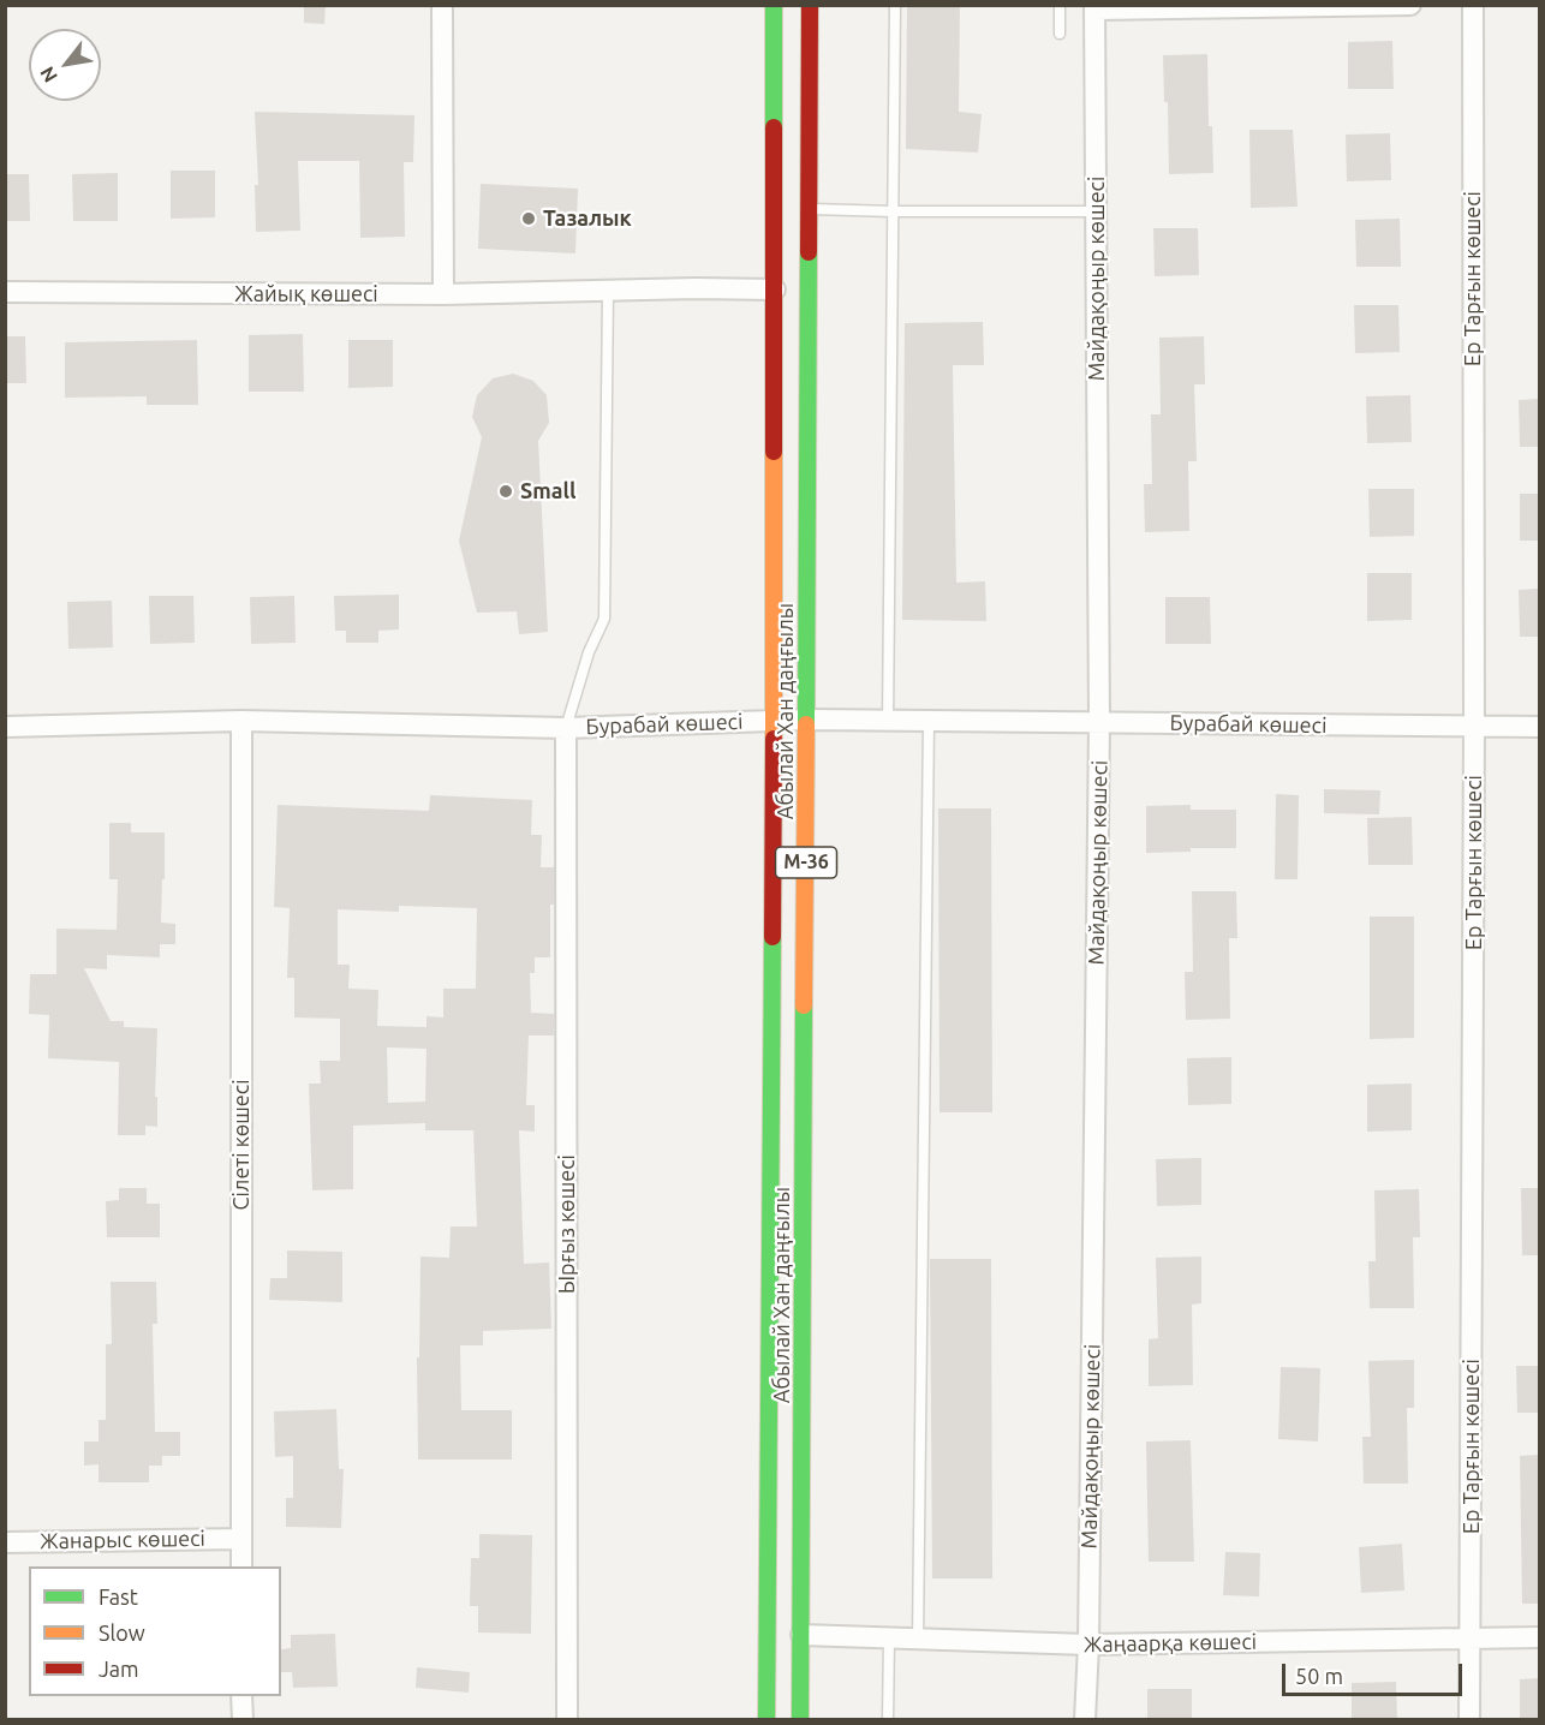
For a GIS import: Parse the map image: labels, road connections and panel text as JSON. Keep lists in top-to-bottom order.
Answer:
{
  "streets": {
    "main road": ["Абылай Хан даңғылы", "M-36"],
    "street": [
      "Майдақоңыр көшесі",
      "Ер Тарғын көшесі",
      "Жайық көшесі",
      "Бурабай көшесі",
      "Сілеті көшесі",
      "Ырғыз көшесі",
      "Жанарыс көшесі",
      "Жаңаарқа көшесі"
    ]
  },
  "crossings": [
    ["Майдақоңыр көшесі", "Бурабай көшесі"],
    ["Майдақоңыр көшесі", "Жаңаарқа көшесі"],
    ["Ер Тарғын көшесі", "Бурабай көшесі"],
    ["Ер Тарғын көшесі", "Жаңаарқа көшесі"],
    ["Жайық көшесі", "Абылай Хан даңғылы"],
    ["Абылай Хан даңғылы", "Бурабай көшесі"],
    ["Абылай Хан даңғылы", "Жаңаарқа көшесі"],
    ["Бурабай көшесі", "Сілеті көшесі"],
    ["Бурабай көшесі", "Ырғыз көшесі"],
    ["Сілеті көшесі", "Жанарыс көшесі"]
  ],
  "places": ["Тазалык", "Small"],
  "legend": ["Fast", "Slow", "Jam"],
  "scale_bar": "50 m",
  "north": "bottom left"
}
